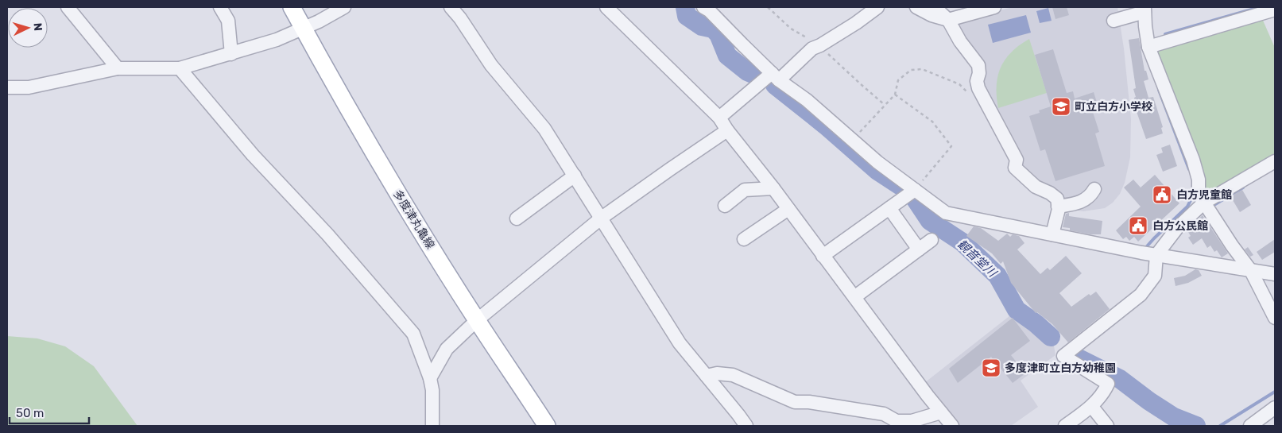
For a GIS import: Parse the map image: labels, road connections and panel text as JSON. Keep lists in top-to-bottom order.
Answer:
{
  "streets": {
    "main road": ["多度津丸亀線"]
  },
  "water": ["観音堂川"],
  "places": {
    "school or university": ["町立白方小学校", "多度津町立白方幼稚園"],
    "public building": ["白方児童館", "白方公民館"]
  },
  "scale_bar": "50 m",
  "north": "right"
}
